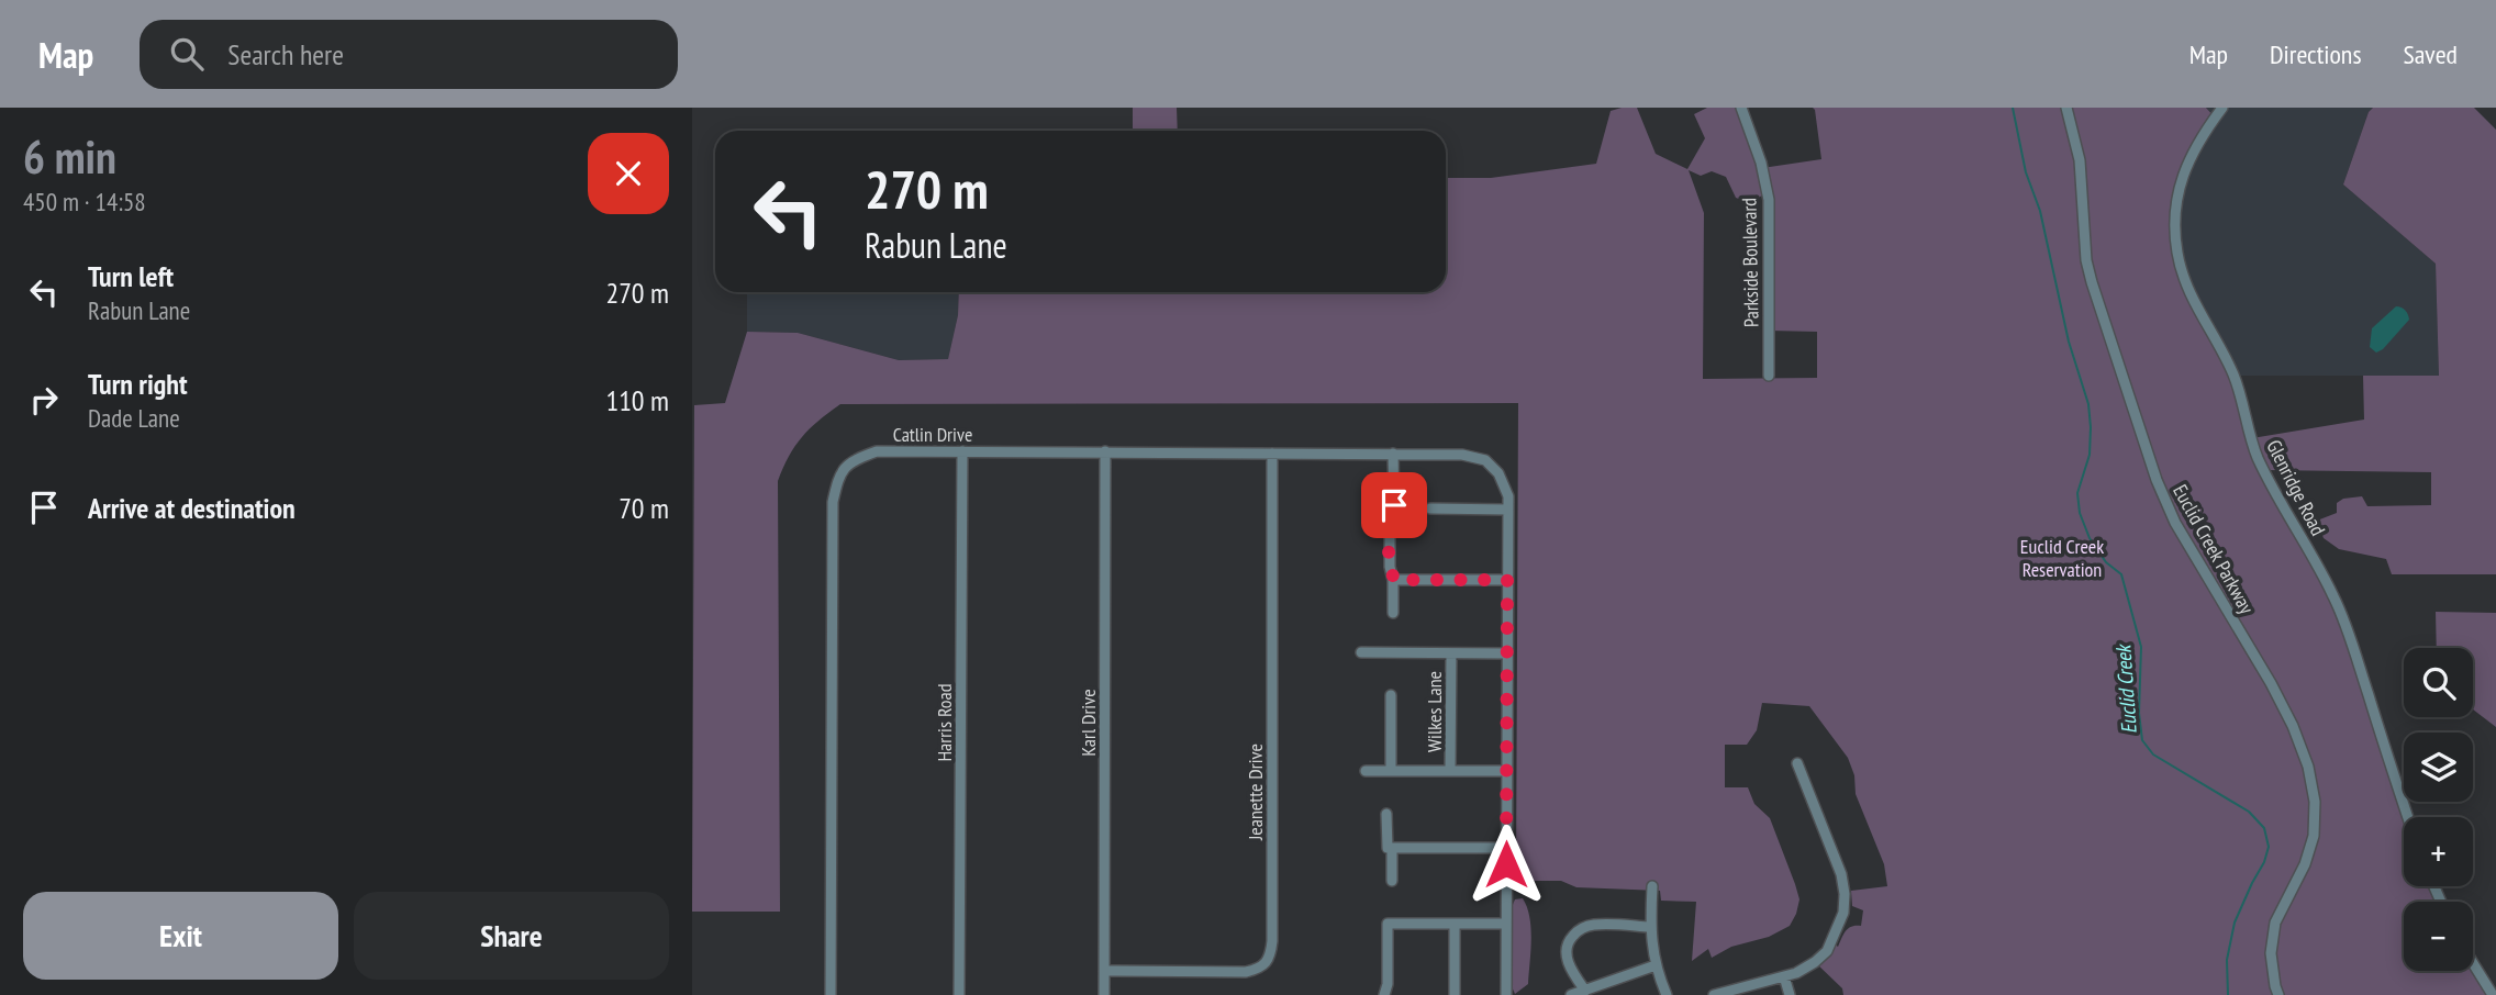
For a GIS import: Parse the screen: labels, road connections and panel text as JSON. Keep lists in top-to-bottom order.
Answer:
{
  "streets": {
    "street": [
      "Parkside Boulevard",
      "Catlin Drive",
      "Glenridge Road",
      "Euclid Creek Parkway",
      "Wilkes Lane",
      "Harris Road",
      "Karl Drive",
      "Jeanette Drive"
    ]
  },
  "crossings": [
    ["Catlin Drive", "Harris Road"],
    ["Catlin Drive", "Karl Drive"],
    ["Catlin Drive", "Jeanette Drive"],
    ["Karl Drive", "Jeanette Drive"]
  ],
  "water": ["Euclid Creek"],
  "parks": ["Euclid Creek Reservation"],
  "page": {
    "header": "Map",
    "search": "Search here",
    "nav": ["Map", "Directions", "Saved"],
    "heading": ["6 min", "450 m · 14:58"],
    "turn": ["270 m", "Rabun Lane"],
    "list": [
      {
        "name": "Turn left",
        "note": "Rabun Lane",
        "value": "270 m"
      },
      {
        "name": "Turn right",
        "note": "Dade Lane",
        "value": "110 m"
      },
      {
        "name": "Arrive at destination",
        "value": "70 m"
      }
    ],
    "map_buttons": ["+", "−"],
    "buttons": ["Exit", "Share"]
  }
}
